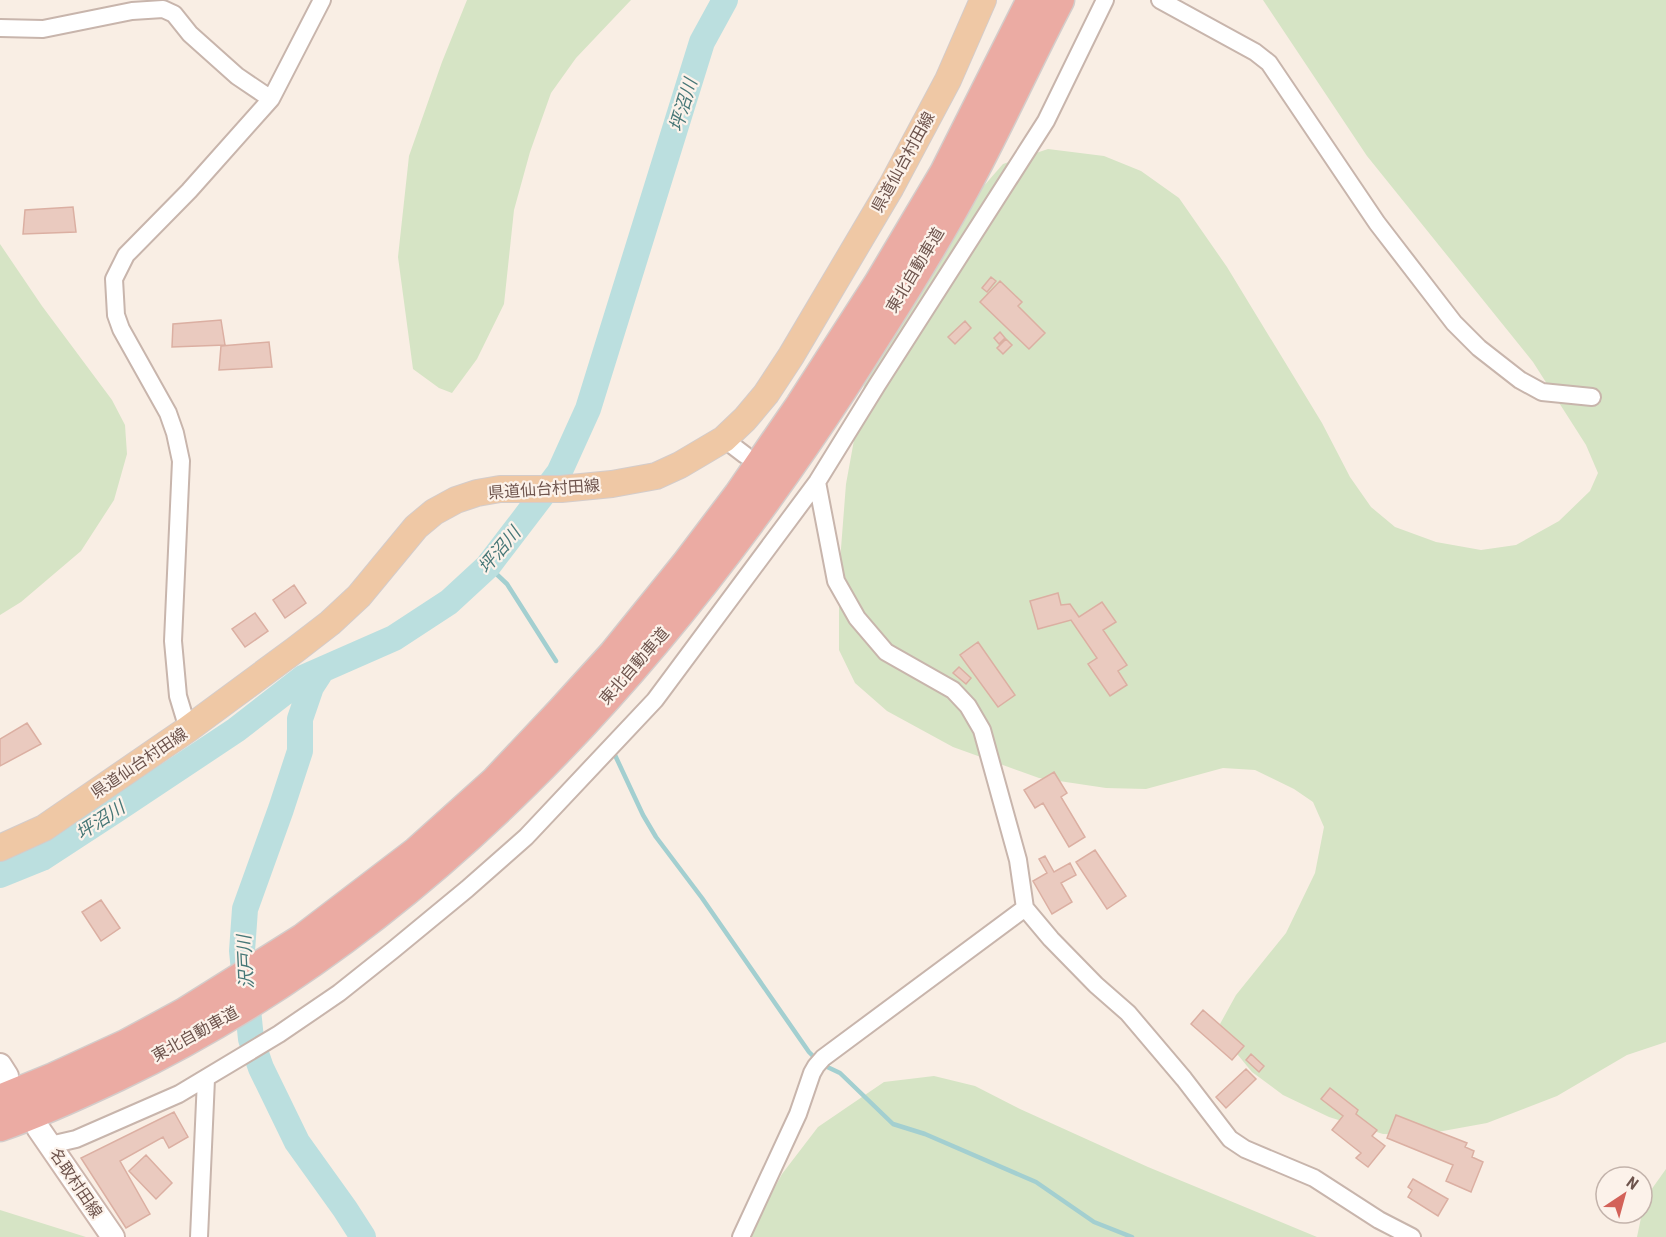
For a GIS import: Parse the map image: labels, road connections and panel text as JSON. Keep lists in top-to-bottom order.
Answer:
{
  "streets": {
    "highway": ["東北自動車道"],
    "main road": ["県道仙台村田線", "名取村田線"]
  },
  "water": ["坪沼川", "沢戸川"],
  "north": "top right"
}
